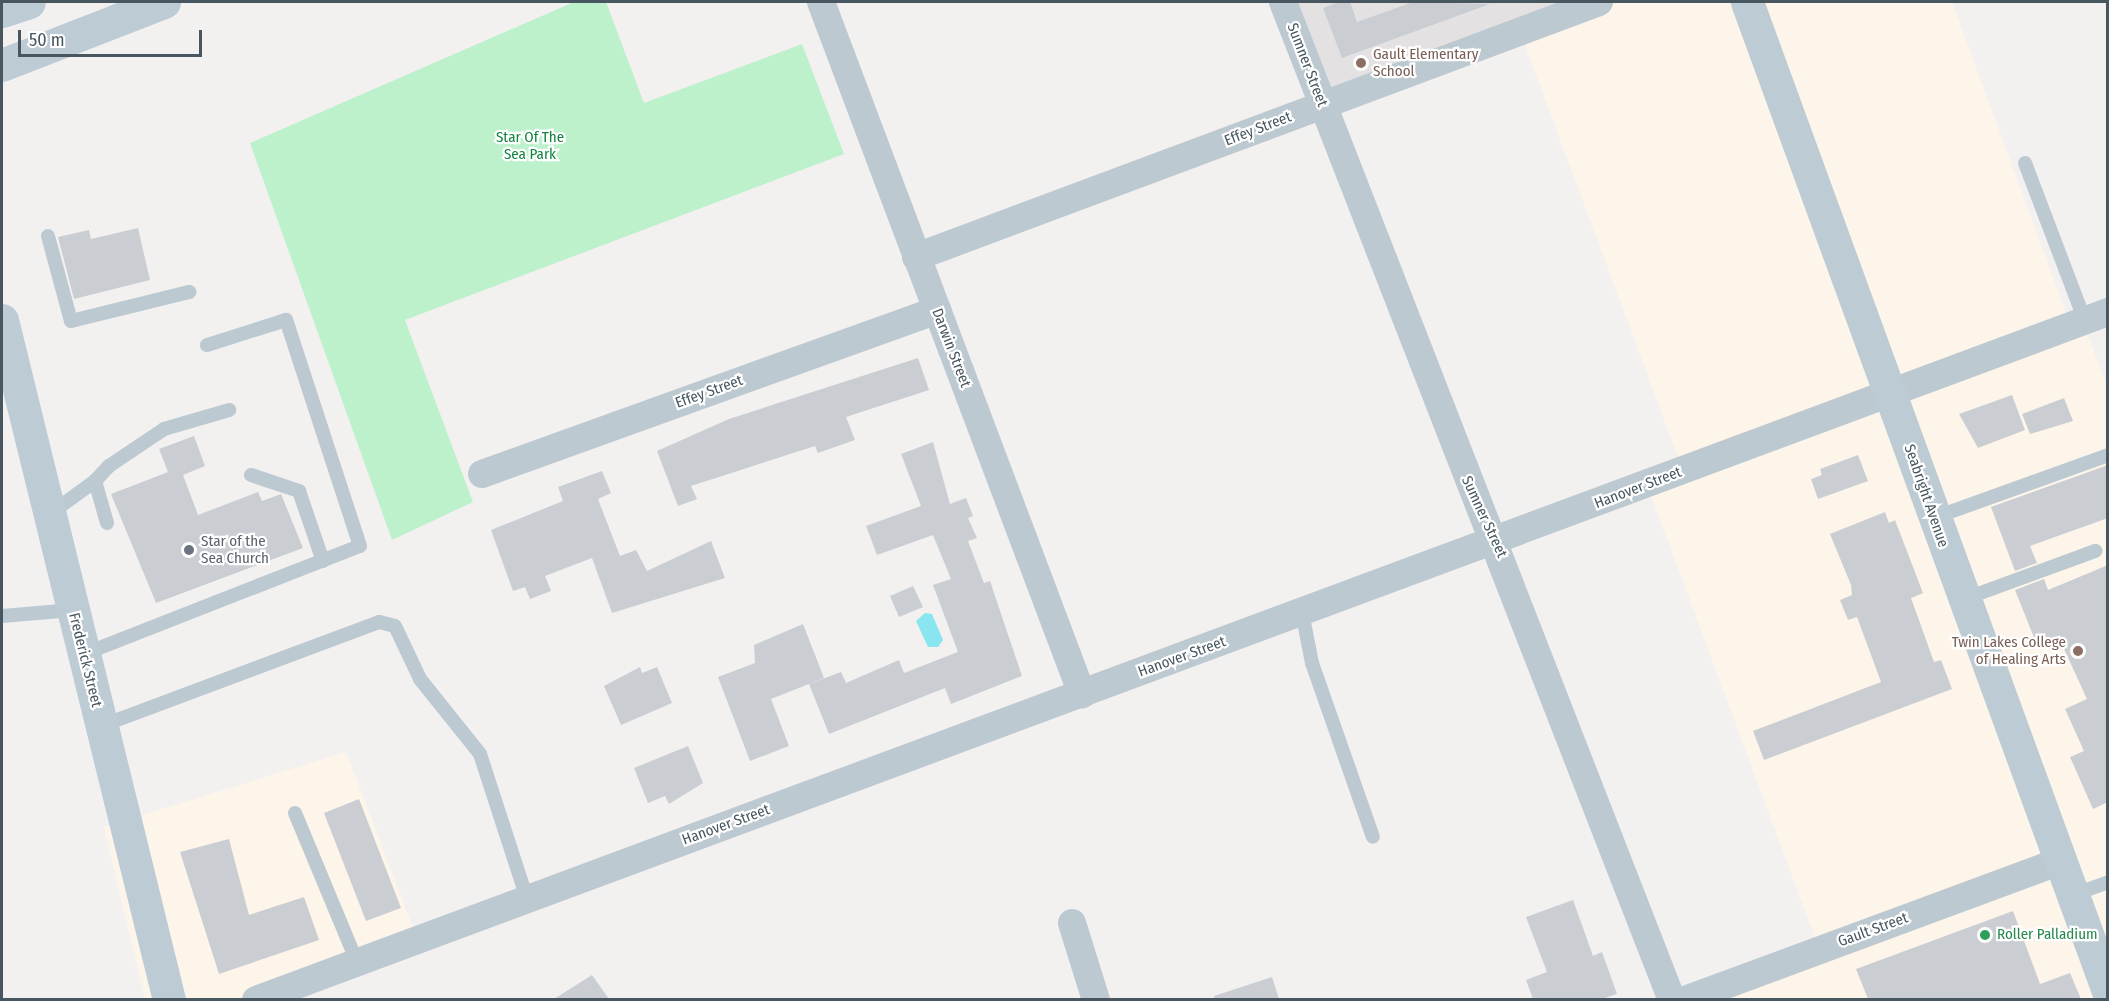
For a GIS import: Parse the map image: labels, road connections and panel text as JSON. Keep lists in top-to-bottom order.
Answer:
{
  "streets": {
    "main road": ["Seabright Avenue", "Frederick Street"],
    "street": [
      "Sumner Street",
      "Effey Street",
      "Darwin Street",
      "Hanover Street",
      "Gault Street"
    ]
  },
  "crossings": [
    ["Sumner Street", "Effey Street"],
    ["Sumner Street", "Hanover Street"],
    ["Effey Street", "Darwin Street"],
    ["Darwin Street", "Hanover Street"],
    ["Hanover Street", "Seabright Avenue"],
    ["Seabright Avenue", "Gault Street"]
  ],
  "parks": ["Star Of The Sea Park"],
  "places": [
    "Gault Elementary School",
    "Star of the Sea Church",
    "Twin Lakes College of Healing Arts",
    "Roller Palladium"
  ],
  "scale_bar": "50 m"
}
